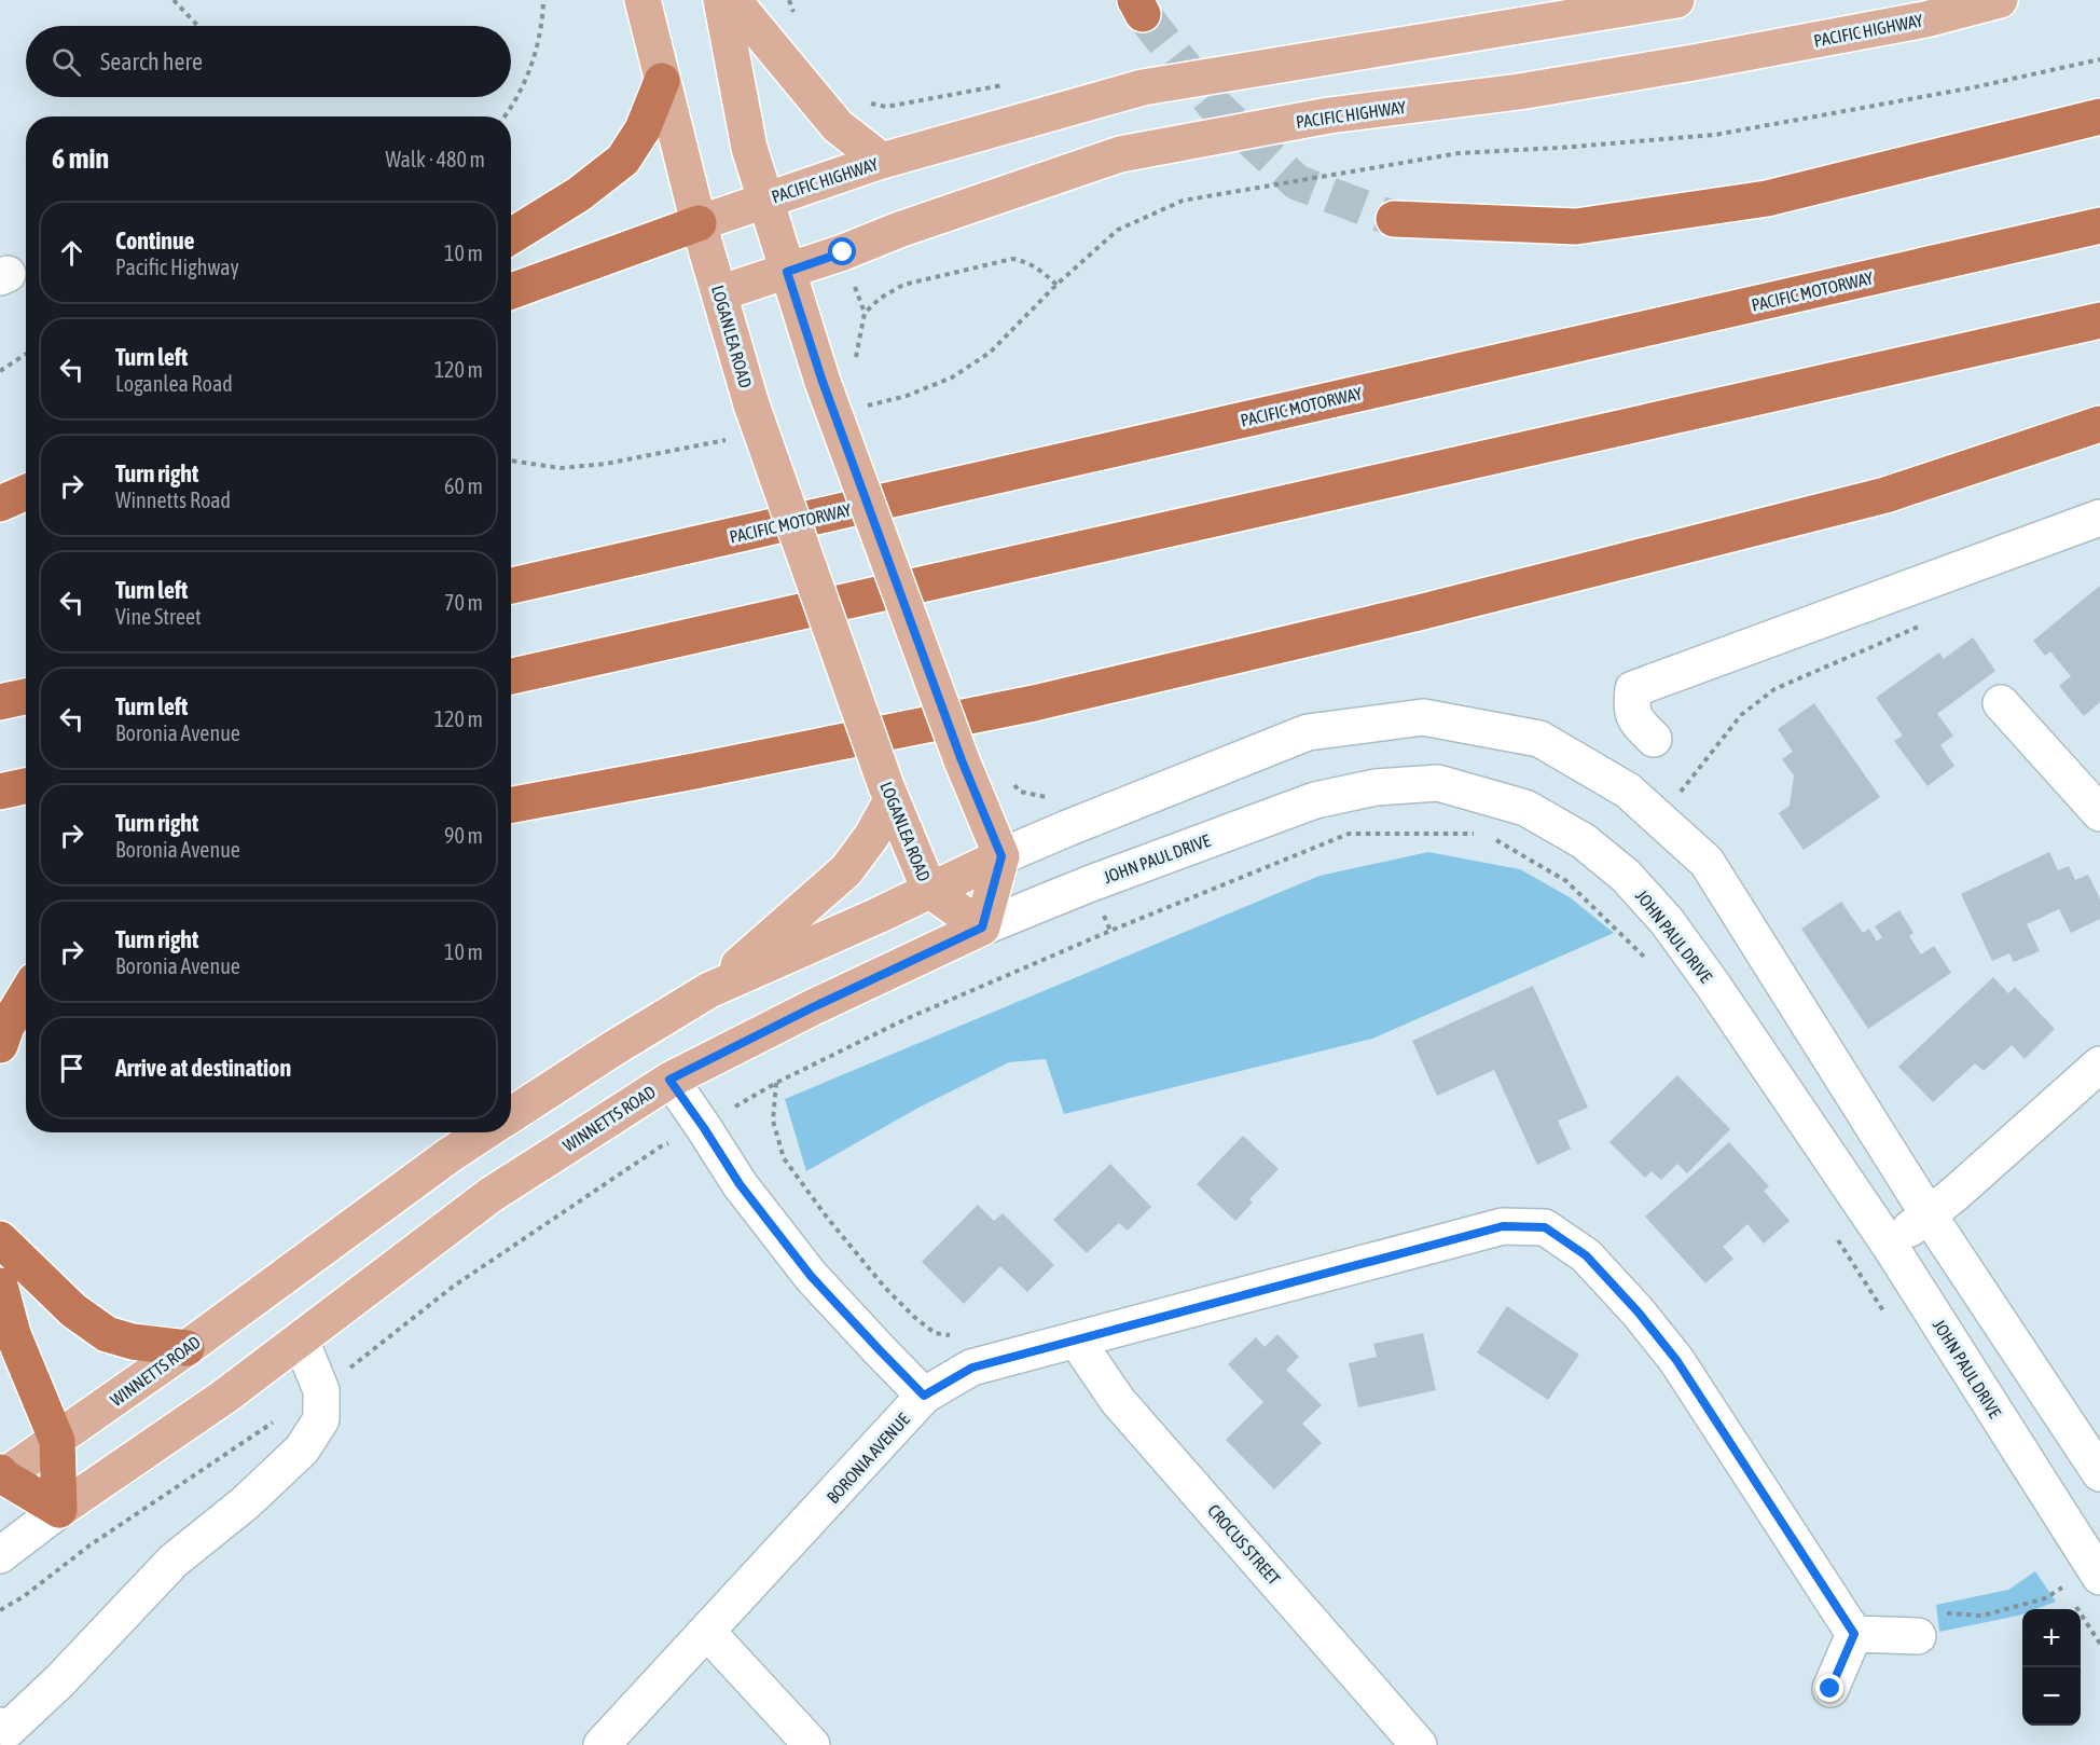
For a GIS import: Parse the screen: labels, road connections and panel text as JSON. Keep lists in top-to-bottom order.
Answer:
{
  "streets": {
    "highway": ["PACIFIC MOTORWAY"],
    "main road": ["PACIFIC HIGHWAY", "LOGANLEA ROAD", "WINNETTS ROAD"],
    "street": ["JOHN PAUL DRIVE", "BORONIA AVENUE", "CROCUS STREET"]
  },
  "crossings": [
    ["PACIFIC HIGHWAY", "LOGANLEA ROAD"],
    ["LOGANLEA ROAD", "JOHN PAUL DRIVE"],
    ["LOGANLEA ROAD", "WINNETTS ROAD"],
    ["JOHN PAUL DRIVE", "WINNETTS ROAD"],
    ["BORONIA AVENUE", "CROCUS STREET"]
  ],
  "page": {
    "search": "Search here",
    "heading": ["6 min", "Walk · 480 m"],
    "list": [
      ["Continue", "Pacific Highway", "10 m"],
      ["Turn left", "Loganlea Road", "120 m"],
      ["Turn right", "Winnetts Road", "60 m"],
      ["Turn left", "Vine Street", "70 m"],
      ["Turn left", "Boronia Avenue", "120 m"],
      ["Turn right", "Boronia Avenue", "90 m"],
      ["Turn right", "Boronia Avenue", "10 m"],
      "Arrive at destination"
    ],
    "map_buttons": ["+", "−"]
  }
}
